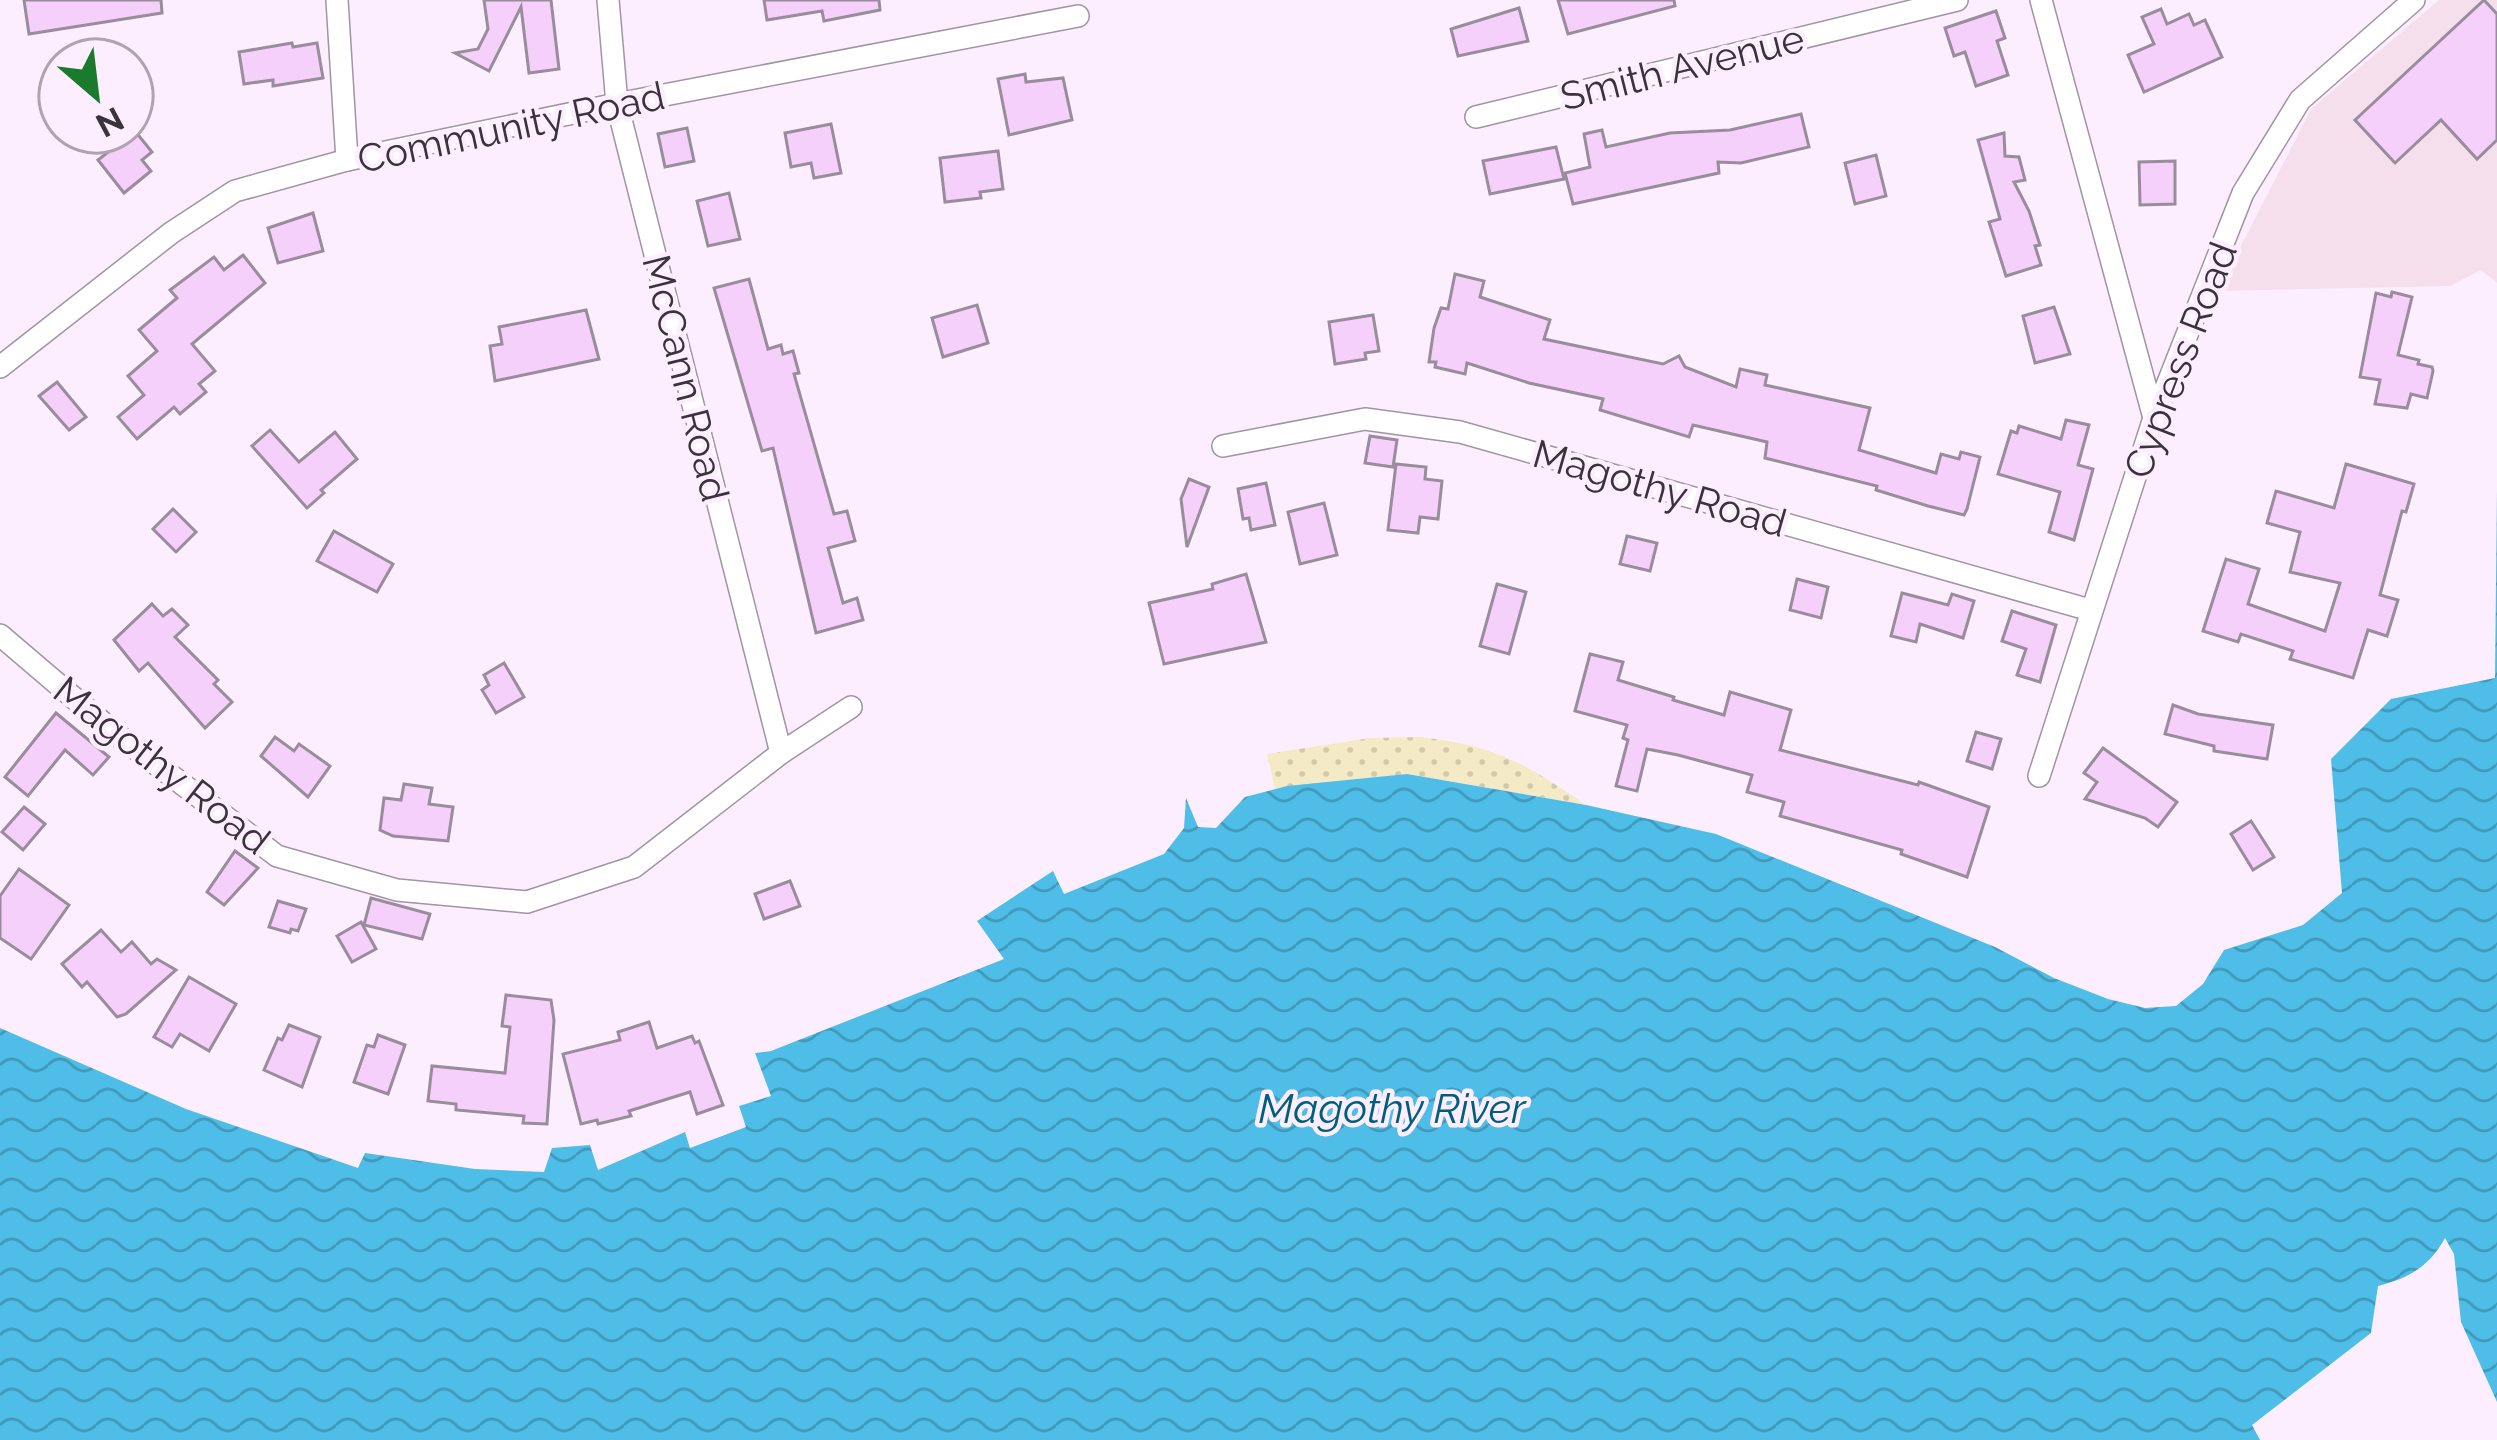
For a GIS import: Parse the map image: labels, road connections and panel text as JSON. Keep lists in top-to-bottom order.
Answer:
{
  "streets": {
    "street": [
      "Smith Avenue",
      "Community Road",
      "Cypress Road",
      "McCann Road",
      "Magothy Road"
    ]
  },
  "crossings": [
    ["Community Road", "McCann Road"],
    ["Cypress Road", "Magothy Road"],
    ["McCann Road", "Magothy Road"]
  ],
  "water": ["Magothy River"],
  "north": "bottom right"
}
